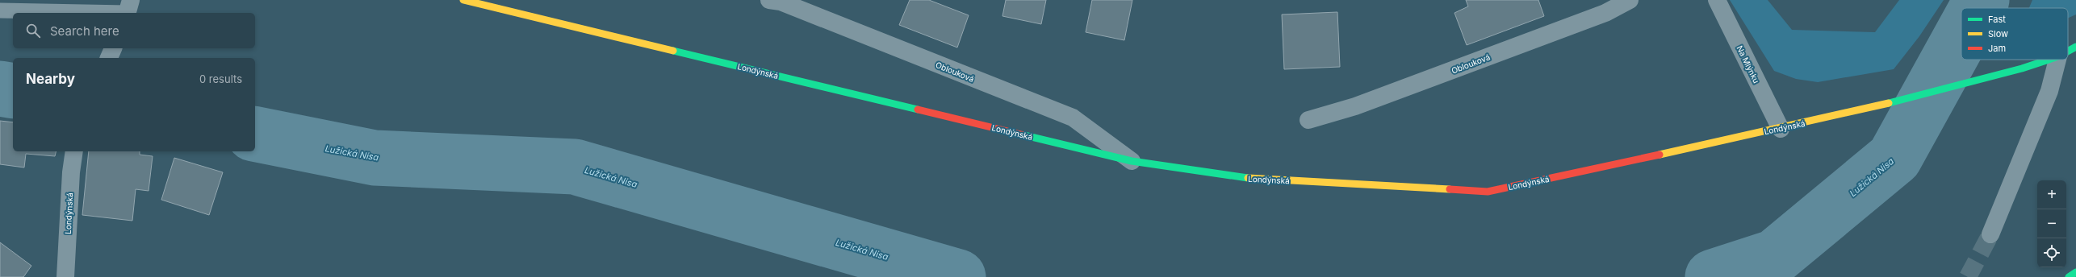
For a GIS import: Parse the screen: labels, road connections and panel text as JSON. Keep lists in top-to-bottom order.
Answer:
{
  "streets": {
    "main road": ["Londýnská"],
    "street": ["Oblouková", "Na Mlýnku"]
  },
  "crossings": [
    ["Oblouková", "Londýnská"],
    ["Na Mlýnku", "Londýnská"]
  ],
  "water": ["Lužická Nisa"],
  "legend": ["Fast", "Slow", "Jam"],
  "page": {
    "search": "Search here",
    "heading": ["Nearby", "0 results"],
    "map_buttons": ["+", "−"]
  }
}
